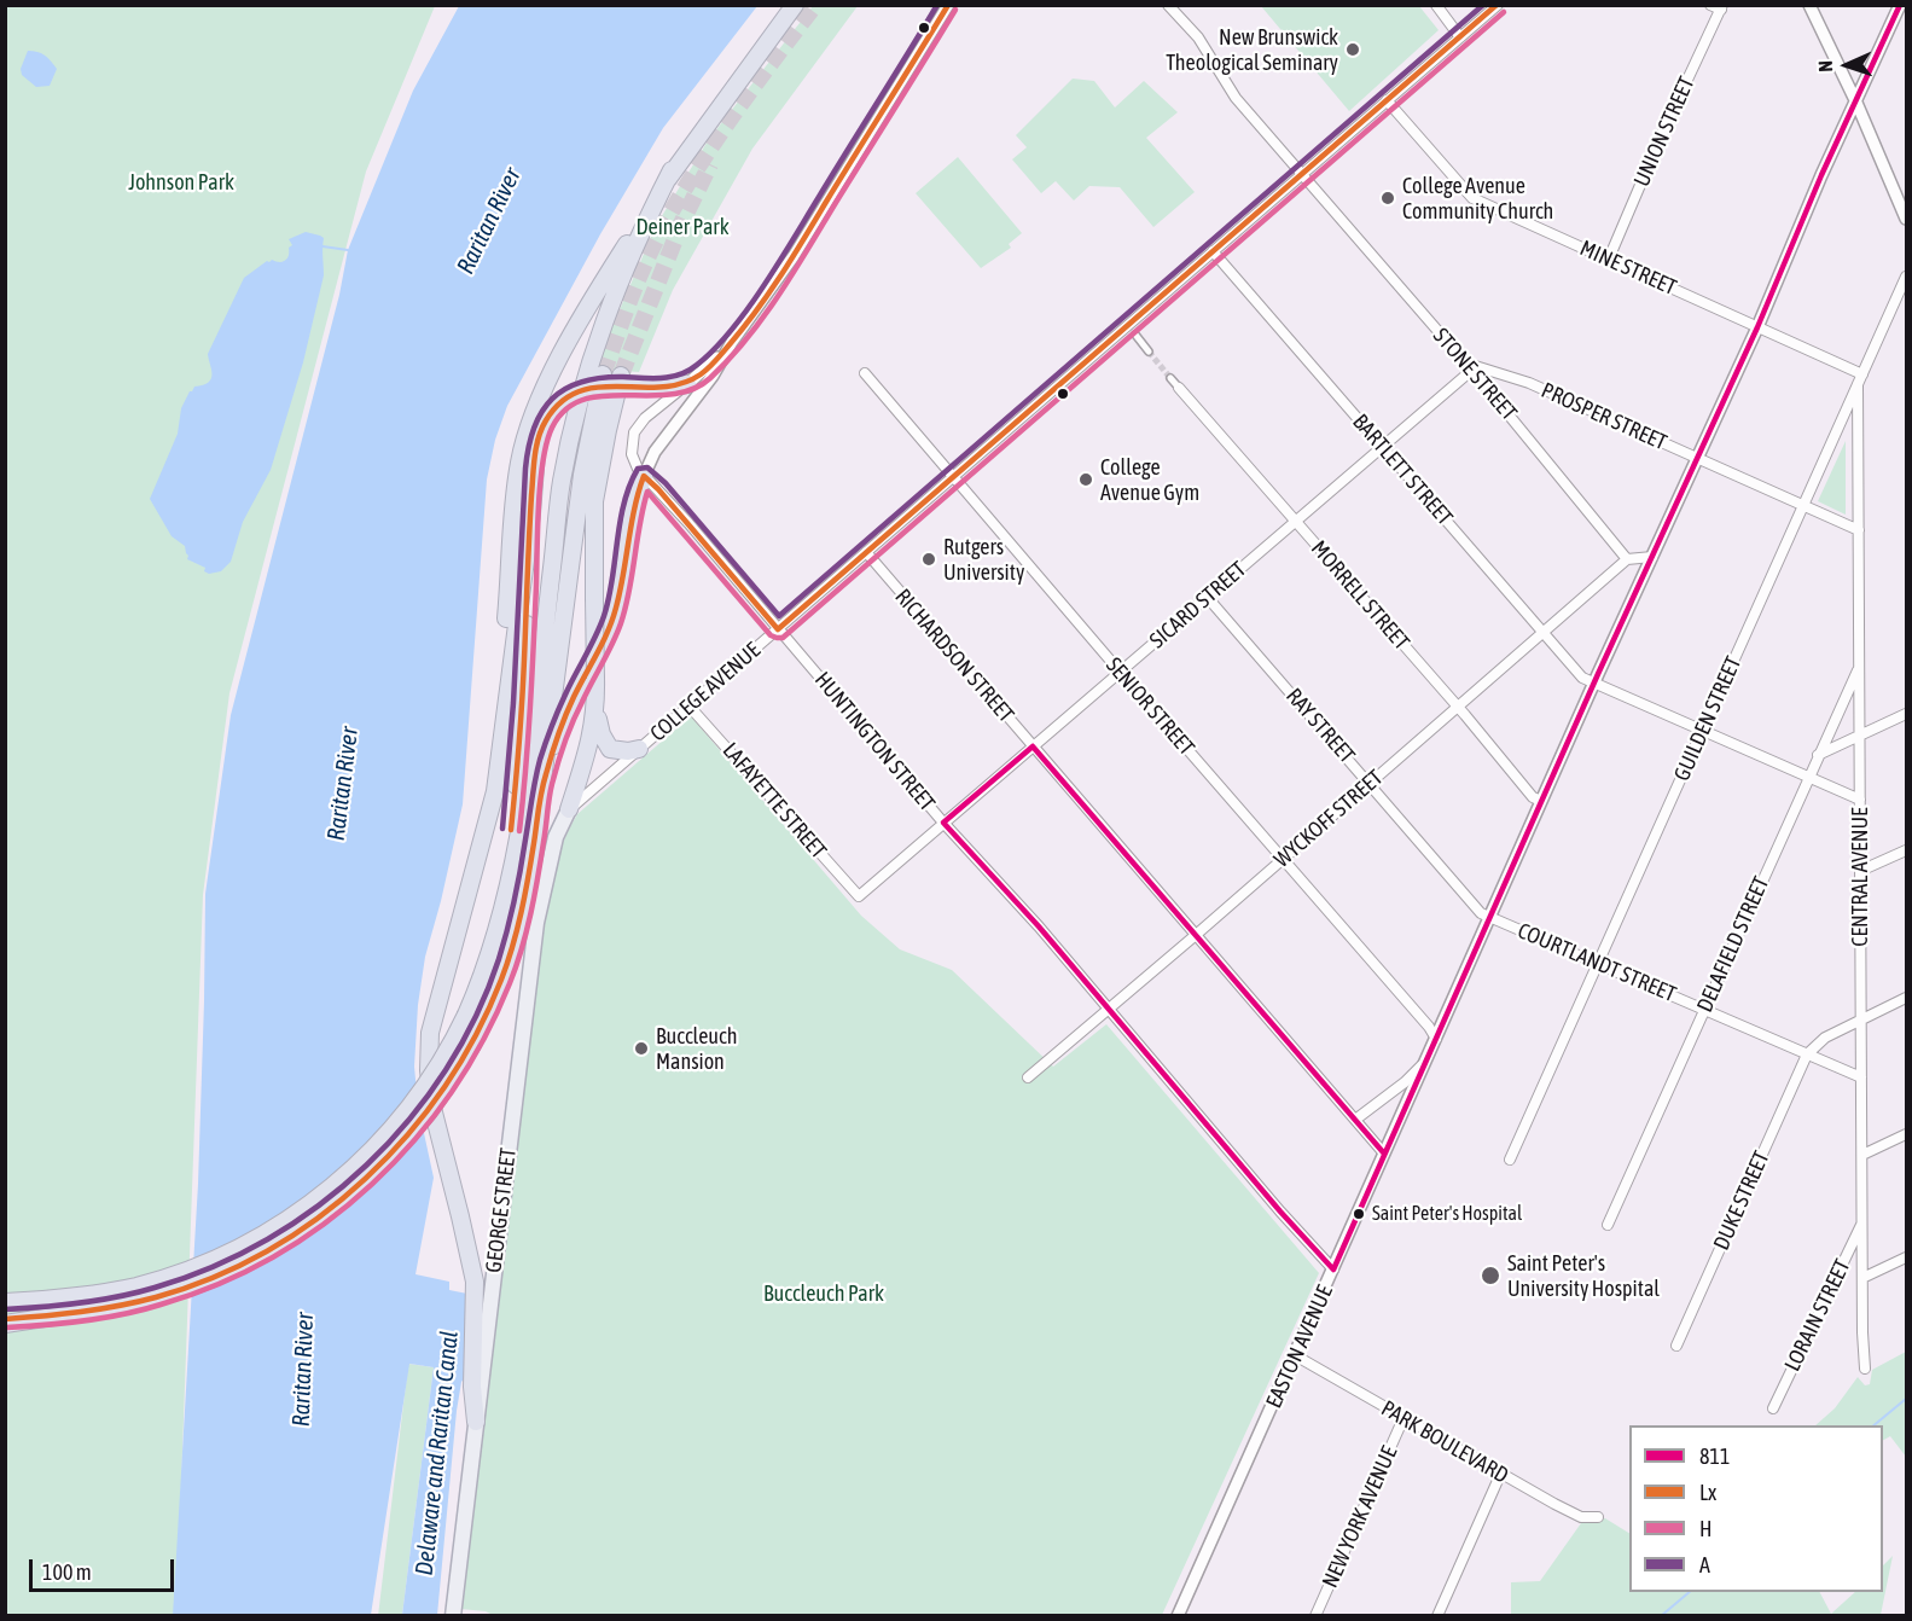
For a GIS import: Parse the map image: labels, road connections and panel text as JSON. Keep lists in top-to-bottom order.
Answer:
{
  "streets": {
    "main road": ["GEORGE STREET"],
    "street": [
      "UNION STREET",
      "MINE STREET",
      "STONE STREET",
      "PROSPER STREET",
      "BARTLETT STREET",
      "MORRELL STREET",
      "SICARD STREET",
      "RICHARDSON STREET",
      "COLLEGE AVENUE",
      "SENIOR STREET",
      "GUILDEN STREET",
      "RAY STREET",
      "HUNTINGTON STREET",
      "LAFAYETTE STREET",
      "WYCKOFF STREET",
      "CENTRAL AVENUE",
      "DELAFIELD STREET",
      "COURTLANDT STREET",
      "DUKE STREET",
      "LORAIN STREET",
      "EASTON AVENUE",
      "PARK BOULEVARD",
      "NEW YORK AVENUE"
    ]
  },
  "crossings": [
    ["UNION STREET", "MINE STREET"],
    ["MINE STREET", "COLLEGE AVENUE"],
    ["MINE STREET", "GUILDEN STREET"],
    ["MINE STREET", "EASTON AVENUE"],
    ["STONE STREET", "PROSPER STREET"],
    ["STONE STREET", "SICARD STREET"],
    ["STONE STREET", "COLLEGE AVENUE"],
    ["STONE STREET", "WYCKOFF STREET"],
    ["PROSPER STREET", "SICARD STREET"],
    ["PROSPER STREET", "GUILDEN STREET"],
    ["PROSPER STREET", "CENTRAL AVENUE"],
    ["PROSPER STREET", "EASTON AVENUE"],
    ["BARTLETT STREET", "SICARD STREET"],
    ["BARTLETT STREET", "COLLEGE AVENUE"],
    ["BARTLETT STREET", "GUILDEN STREET"],
    ["BARTLETT STREET", "WYCKOFF STREET"],
    ["BARTLETT STREET", "CENTRAL AVENUE"],
    ["BARTLETT STREET", "DELAFIELD STREET"],
    ["BARTLETT STREET", "EASTON AVENUE"],
    ["MORRELL STREET", "SICARD STREET"],
    ["MORRELL STREET", "WYCKOFF STREET"],
    ["MORRELL STREET", "EASTON AVENUE"],
    ["SICARD STREET", "RICHARDSON STREET"],
    ["SICARD STREET", "SENIOR STREET"],
    ["SICARD STREET", "RAY STREET"],
    ["SICARD STREET", "HUNTINGTON STREET"],
    ["SICARD STREET", "LAFAYETTE STREET"],
    ["RICHARDSON STREET", "COLLEGE AVENUE"],
    ["RICHARDSON STREET", "WYCKOFF STREET"],
    ["RICHARDSON STREET", "EASTON AVENUE"],
    ["COLLEGE AVENUE", "SENIOR STREET"],
    ["COLLEGE AVENUE", "HUNTINGTON STREET"],
    ["COLLEGE AVENUE", "LAFAYETTE STREET"],
    ["COLLEGE AVENUE", "GEORGE STREET"],
    ["SENIOR STREET", "WYCKOFF STREET"],
    ["SENIOR STREET", "EASTON AVENUE"],
    ["GUILDEN STREET", "CENTRAL AVENUE"],
    ["GUILDEN STREET", "COURTLANDT STREET"],
    ["RAY STREET", "WYCKOFF STREET"],
    ["RAY STREET", "COURTLANDT STREET"],
    ["RAY STREET", "EASTON AVENUE"],
    ["HUNTINGTON STREET", "WYCKOFF STREET"],
    ["HUNTINGTON STREET", "EASTON AVENUE"],
    ["CENTRAL AVENUE", "DELAFIELD STREET"],
    ["CENTRAL AVENUE", "COURTLANDT STREET"],
    ["CENTRAL AVENUE", "LORAIN STREET"],
    ["DELAFIELD STREET", "COURTLANDT STREET"],
    ["COURTLANDT STREET", "DUKE STREET"],
    ["COURTLANDT STREET", "EASTON AVENUE"],
    ["EASTON AVENUE", "PARK BOULEVARD"],
    ["PARK BOULEVARD", "NEW YORK AVENUE"]
  ],
  "water": ["Raritan River", "Delaware and Raritan Canal"],
  "parks": ["Johnson Park", "Deiner Park", "Buccleuch Park"],
  "places": [
    "New Brunswick Theological Seminary",
    "College Avenue Community Church",
    "College Avenue Gym",
    "Rutgers University",
    "Buccleuch Mansion",
    "Saint Peter's Hospital",
    "Saint Peter's University Hospital"
  ],
  "lines": [
    "transit line 811",
    "transit line Lx",
    "transit line A",
    "transit line H"
  ],
  "legend": [
    "811",
    "Lx",
    "H",
    "A"
  ],
  "scale_bar": "100 m",
  "north": "left"
}
